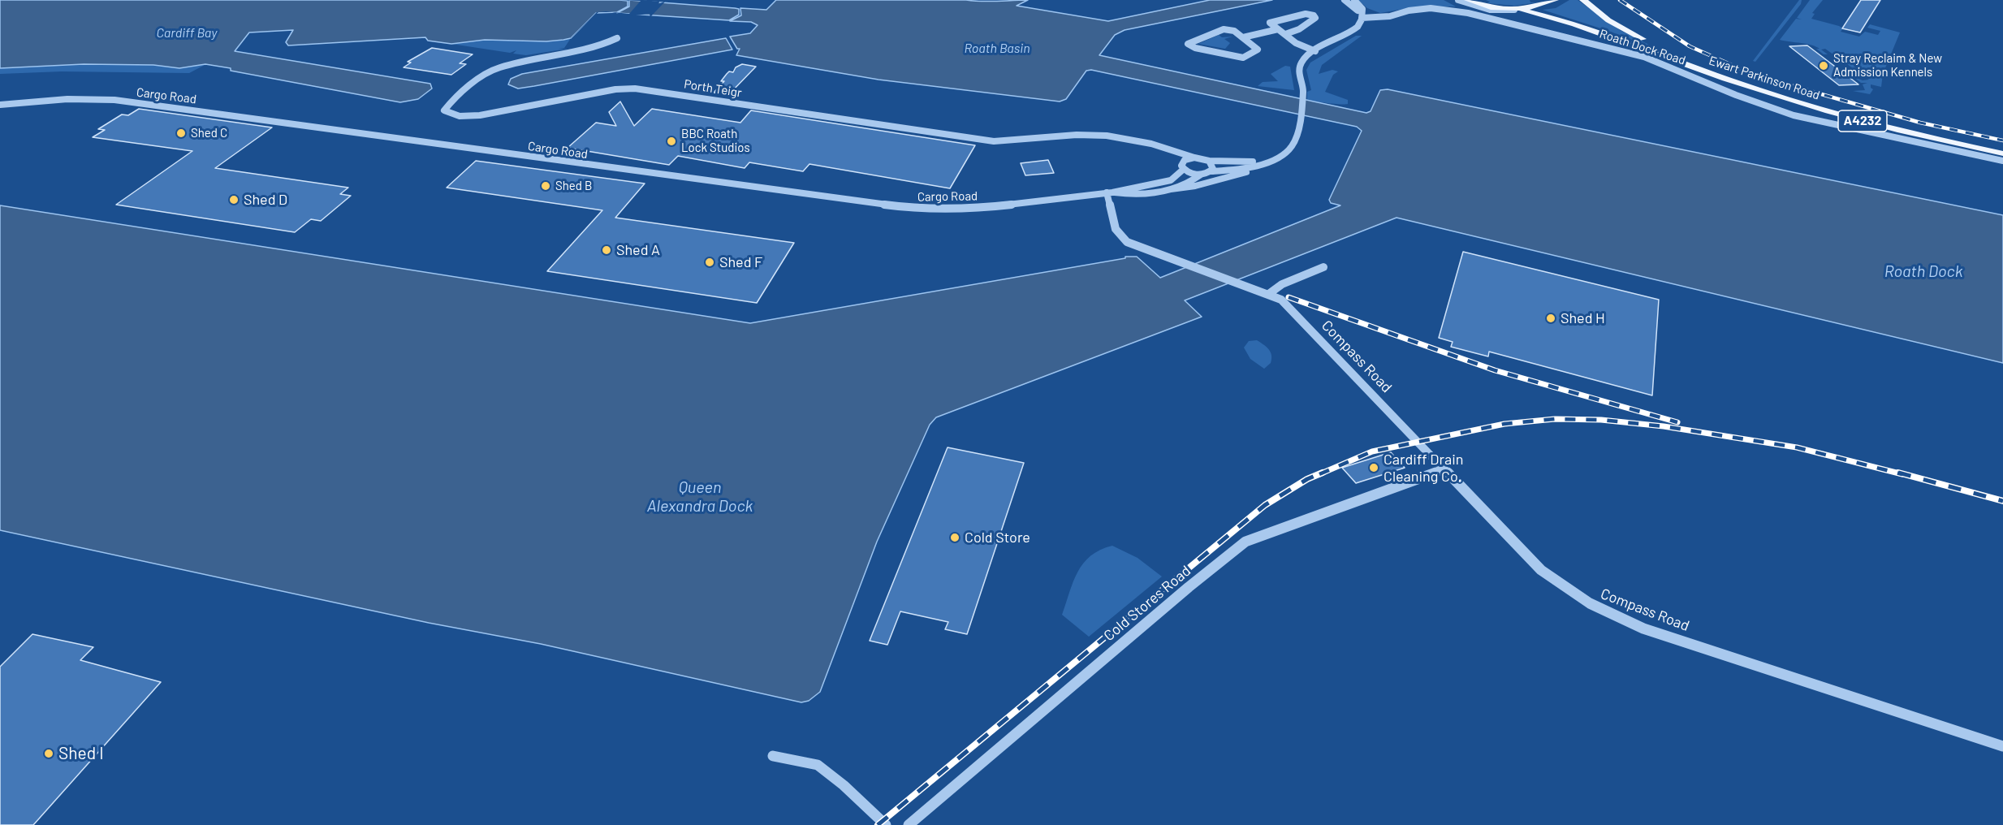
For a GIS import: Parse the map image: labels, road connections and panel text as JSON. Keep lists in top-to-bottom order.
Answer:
{
  "streets": {
    "main road": ["Ewart Parkinson Road", "A4232"],
    "street": [
      "Roath Dock Road",
      "Porth Teigr",
      "Cargo Road",
      "Compass Road",
      "Cold Stores Road"
    ]
  },
  "crossings": [
    ["Ewart Parkinson Road", "A4232"],
    ["Cargo Road", "Compass Road"],
    ["Compass Road", "Cold Stores Road"]
  ],
  "water": [
    "Cardiff Bay",
    "Roath Basin",
    "Roath Dock",
    "Queen Alexandra Dock"
  ],
  "places": [
    "Stray Reclaim & New Admission Kennels",
    "Shed C",
    "BBC Roath Lock Studios",
    "Shed B",
    "Shed D",
    "Shed A",
    "Shed F",
    "Shed H",
    "Cardiff Drain Cleaning Co.",
    "Cold Store",
    "Shed I"
  ]
}
